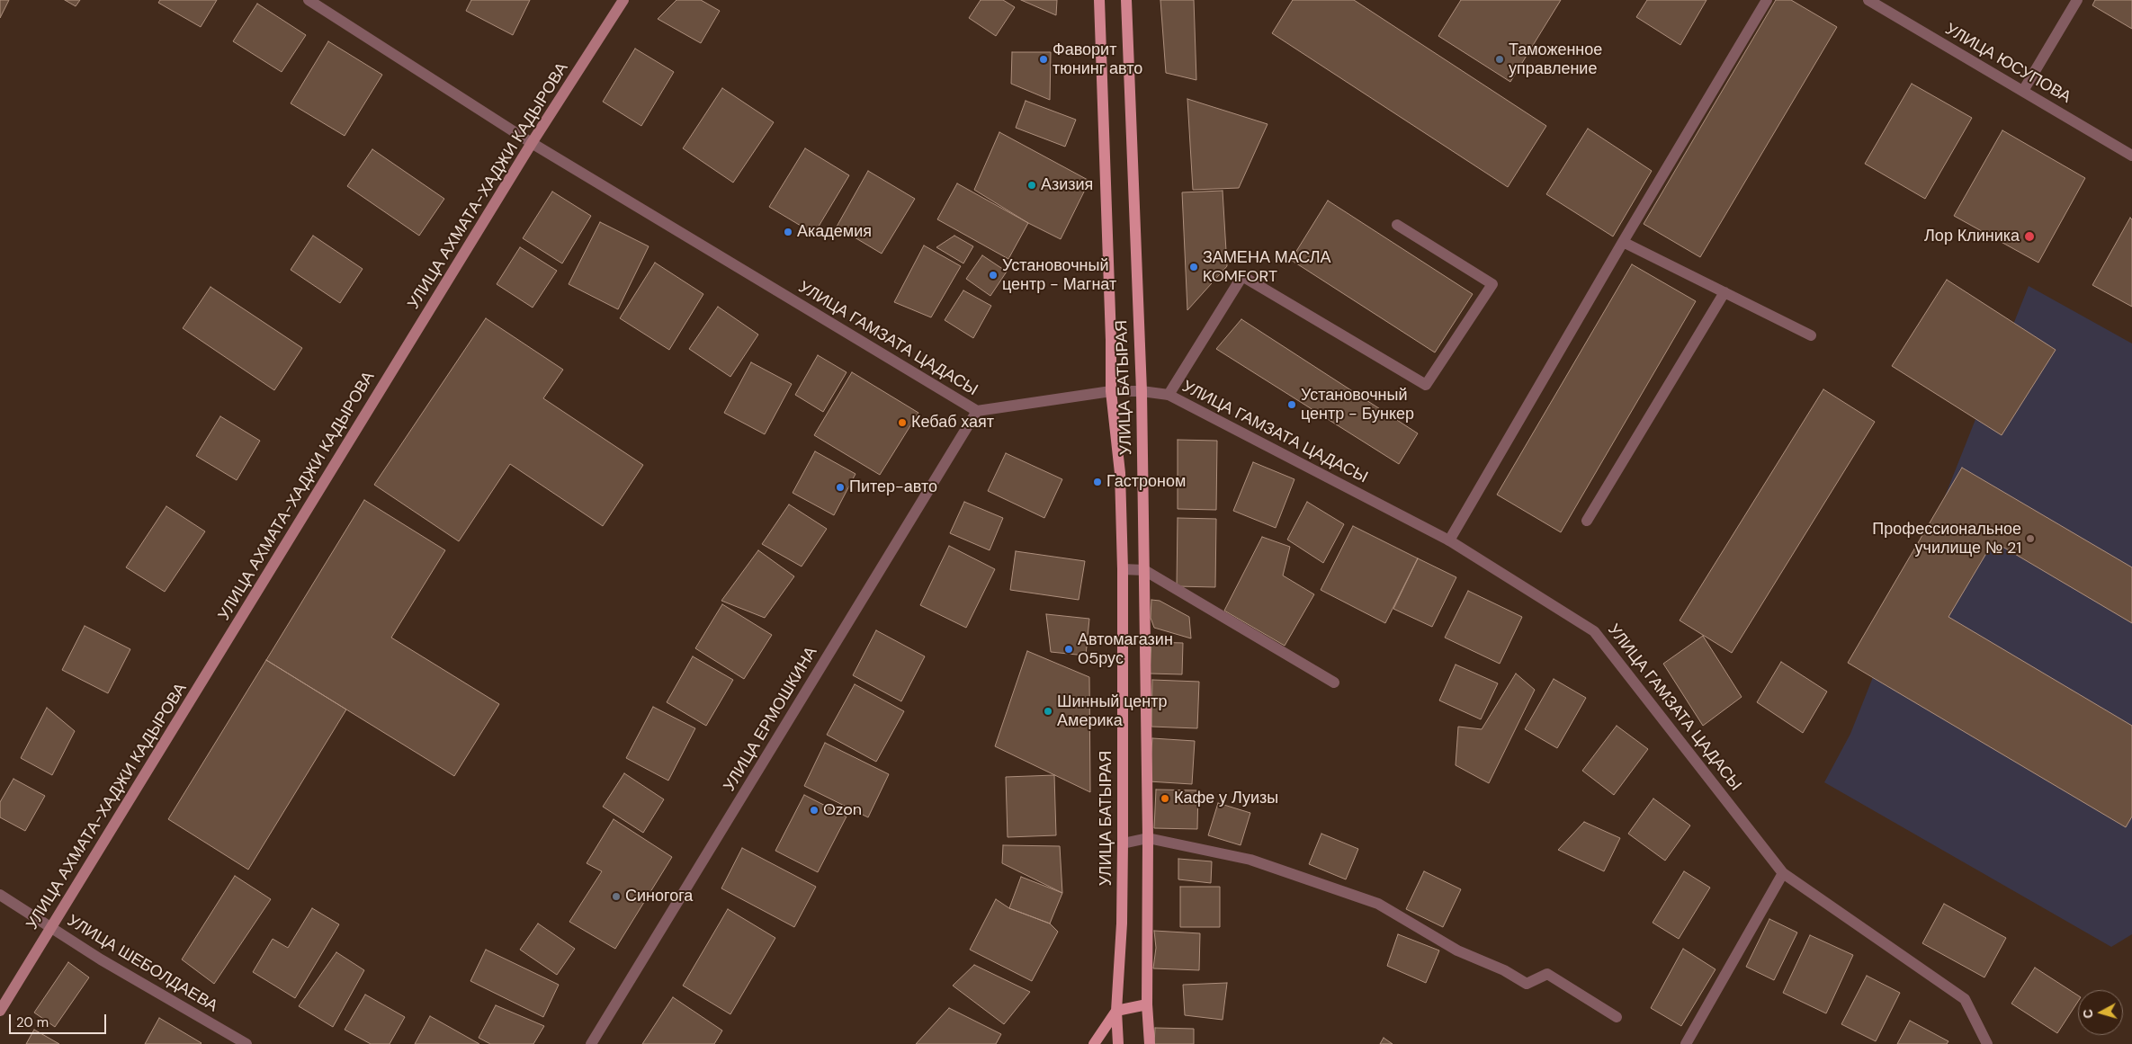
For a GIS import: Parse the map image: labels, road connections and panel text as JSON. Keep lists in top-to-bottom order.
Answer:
{
  "streets": {
    "main road": ["УЛИЦА АХМАТА-ХАДЖИ КАДЫРОВА", "УЛИЦА БАТЫРАЯ"],
    "street": [
      "УЛИЦА ЮСУПОВА",
      "УЛИЦА ГАМЗАТА ЦАДАСЫ",
      "УЛИЦА ЕРМОШКИНА",
      "УЛИЦА ШЕБОЛДАЕВА"
    ]
  },
  "crossings": [
    ["УЛИЦА АХМАТА-ХАДЖИ КАДЫРОВА", "УЛИЦА ГАМЗАТА ЦАДАСЫ"],
    ["УЛИЦА АХМАТА-ХАДЖИ КАДЫРОВА", "УЛИЦА ШЕБОЛДАЕВА"],
    ["УЛИЦА ГАМЗАТА ЦАДАСЫ", "УЛИЦА БАТЫРАЯ"],
    ["УЛИЦА ГАМЗАТА ЦАДАСЫ", "УЛИЦА ЕРМОШКИНА"]
  ],
  "places": [
    "Фаворит тюнинг авто",
    "Таможенное управление",
    "Азизия",
    "Академия",
    "Лор Клиника",
    "ЗАМЕНА МАСЛА KOMFORT",
    "Установочный центр - Магнат",
    "Установочный центр - Бункер",
    "Кебаб хаят",
    "Гастроном",
    "Питер-авто",
    "Профессиональное училище № 21",
    "Автомагазин 05рус",
    "Шинный центр Америка",
    "Кафе у Луизы",
    "Ozon",
    "Синогога"
  ],
  "scale_bar": "20 m",
  "north": "left"
}
